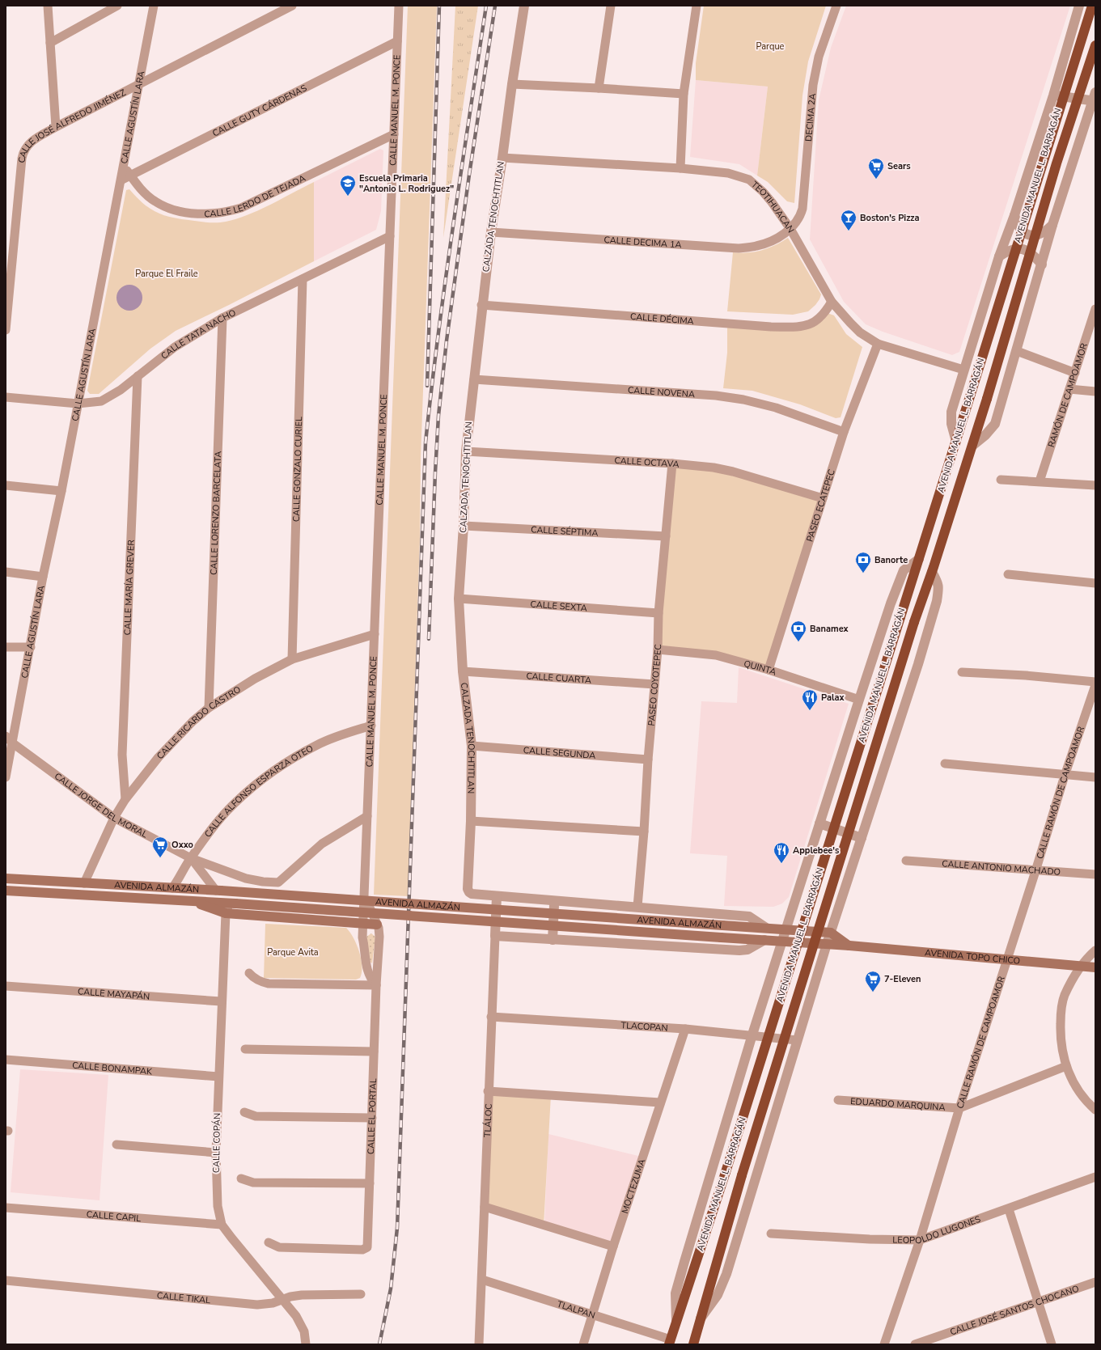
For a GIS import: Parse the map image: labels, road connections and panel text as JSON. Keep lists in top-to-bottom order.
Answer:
{
  "streets": {
    "highway": ["AVENIDA MANUEL L. BARRAGÁN"],
    "main road": ["AVENIDA ALMAZÁN", "AVENIDA TOPO CHICO"],
    "street": [
      "CALLE GUTY CÁRDENAS",
      "CALLE MANUEL M. PONCE",
      "CALLE AGUSTÍN LARA",
      "DECIMA 2A",
      "CALLE JOSÉ ALFREDO JIMÉNEZ",
      "CALLE LERDO DE TEJADA",
      "TEOTIHUACAN",
      "CALZADA TENOCHTITLAN",
      "CALLE DECIMA 1A",
      "CALLE DÉCIMA",
      "CALLE TATA NACHO",
      "CALLE NOVENA",
      "RAMÓN DE CAMPOAMOR",
      "CALLE OCTAVA",
      "CALLE GONZALO CURIEL",
      "PASEO ECATEPEC",
      "CALLE LORENZO BARCELATA",
      "CALLE SÉPTIMA",
      "CALLE MARÍA GREVER",
      "CALLE SEXTA",
      "QUINTA",
      "CALLE CUARTA",
      "PASEO COYOTEPEC",
      "CALLE RICARDO CASTRO",
      "CALLE SEGUNDA",
      "CALLE ALFONSO ESPARZA OTEO",
      "CALLE RAMÓN DE CAMPOAMOR",
      "CALLE JORGE DEL MORAL",
      "CALLE ANTONIO MACHADO",
      "CALLE MAYAPÁN",
      "TLACOPAN",
      "CALLE BONAMPAK",
      "EDUARDO MARQUINA",
      "CALLE EL PORTAL",
      "TLÁLOC",
      "CALLE COPÁN",
      "MOCTEZUMA",
      "CALLE CAPIL",
      "LEOPOLDO LUGONES",
      "CALLE TIKAL",
      "TLALPAN",
      "CALLE JOSÉ SANTOS CHOCANO"
    ]
  },
  "crossings": [
    ["CALLE GUTY CÁRDENAS", "CALLE MANUEL M. PONCE"],
    ["CALLE GUTY CÁRDENAS", "CALLE AGUSTÍN LARA"],
    ["CALLE GUTY CÁRDENAS", "CALLE LERDO DE TEJADA"],
    ["CALLE MANUEL M. PONCE", "CALLE LERDO DE TEJADA"],
    ["CALLE MANUEL M. PONCE", "CALLE TATA NACHO"],
    ["CALLE MANUEL M. PONCE", "CALLE RICARDO CASTRO"],
    ["CALLE MANUEL M. PONCE", "CALLE ALFONSO ESPARZA OTEO"],
    ["CALLE MANUEL M. PONCE", "CALLE JORGE DEL MORAL"],
    ["CALLE MANUEL M. PONCE", "CALLE EL PORTAL"],
    ["CALLE AGUSTÍN LARA", "CALLE JOSÉ ALFREDO JIMÉNEZ"],
    ["CALLE AGUSTÍN LARA", "CALLE LERDO DE TEJADA"],
    ["CALLE AGUSTÍN LARA", "CALLE TATA NACHO"],
    ["CALLE AGUSTÍN LARA", "CALLE JORGE DEL MORAL"],
    ["DECIMA 2A", "TEOTIHUACAN"],
    ["DECIMA 2A", "CALLE DECIMA 1A"],
    ["AVENIDA MANUEL L. BARRAGÁN", "TLALPAN"],
    ["TEOTIHUACAN", "CALZADA TENOCHTITLAN"],
    ["TEOTIHUACAN", "CALLE DECIMA 1A"],
    ["TEOTIHUACAN", "CALLE DÉCIMA"],
    ["TEOTIHUACAN", "PASEO ECATEPEC"],
    ["CALZADA TENOCHTITLAN", "CALLE DECIMA 1A"],
    ["CALZADA TENOCHTITLAN", "CALLE DÉCIMA"],
    ["CALZADA TENOCHTITLAN", "CALLE NOVENA"],
    ["CALZADA TENOCHTITLAN", "CALLE OCTAVA"],
    ["CALZADA TENOCHTITLAN", "CALLE SÉPTIMA"],
    ["CALZADA TENOCHTITLAN", "CALLE SEXTA"],
    ["CALZADA TENOCHTITLAN", "CALLE CUARTA"],
    ["CALZADA TENOCHTITLAN", "CALLE SEGUNDA"],
    ["CALZADA TENOCHTITLAN", "TLÁLOC"],
    ["CALLE TATA NACHO", "CALLE GONZALO CURIEL"],
    ["CALLE TATA NACHO", "CALLE LORENZO BARCELATA"],
    ["CALLE TATA NACHO", "CALLE MARÍA GREVER"],
    ["CALLE NOVENA", "PASEO ECATEPEC"],
    ["CALLE OCTAVA", "PASEO ECATEPEC"],
    ["CALLE OCTAVA", "PASEO COYOTEPEC"],
    ["CALLE GONZALO CURIEL", "CALLE RICARDO CASTRO"],
    ["PASEO ECATEPEC", "QUINTA"],
    ["CALLE LORENZO BARCELATA", "CALLE RICARDO CASTRO"],
    ["CALLE SÉPTIMA", "PASEO COYOTEPEC"],
    ["CALLE MARÍA GREVER", "CALLE RICARDO CASTRO"],
    ["CALLE SEXTA", "PASEO COYOTEPEC"],
    ["QUINTA", "PASEO COYOTEPEC"],
    ["CALLE CUARTA", "PASEO COYOTEPEC"],
    ["PASEO COYOTEPEC", "CALLE SEGUNDA"],
    ["CALLE RICARDO CASTRO", "CALLE JORGE DEL MORAL"],
    ["CALLE RICARDO CASTRO", "AVENIDA ALMAZÁN"],
    ["CALLE ALFONSO ESPARZA OTEO", "CALLE JORGE DEL MORAL"],
    ["CALLE ALFONSO ESPARZA OTEO", "AVENIDA ALMAZÁN"],
    ["CALLE RAMÓN DE CAMPOAMOR", "CALLE ANTONIO MACHADO"],
    ["CALLE RAMÓN DE CAMPOAMOR", "AVENIDA TOPO CHICO"],
    ["CALLE RAMÓN DE CAMPOAMOR", "EDUARDO MARQUINA"],
    ["CALLE RAMÓN DE CAMPOAMOR", "LEOPOLDO LUGONES"],
    ["AVENIDA ALMAZÁN", "AVENIDA TOPO CHICO"],
    ["AVENIDA ALMAZÁN", "CALLE COPÁN"],
    ["CALLE MAYAPÁN", "CALLE COPÁN"],
    ["TLACOPAN", "TLÁLOC"],
    ["TLACOPAN", "MOCTEZUMA"],
    ["CALLE BONAMPAK", "CALLE COPÁN"],
    ["TLÁLOC", "TLALPAN"],
    ["CALLE COPÁN", "CALLE CAPIL"],
    ["CALLE COPÁN", "CALLE TIKAL"],
    ["MOCTEZUMA", "TLALPAN"]
  ],
  "parks": ["Parque", "Parque El Fraile", "Parque Avita"],
  "places": {
    "supermarket": ["Sears", "Oxxo", "7-Eleven"],
    "school or university": ["Escuela Primaria \"Antonio L. Rodriguez\""],
    "bar": ["Boston's Pizza"],
    "bank": ["Banorte", "Banamex"],
    "restaurant": ["Palax", "Applebee's"]
  }
}
